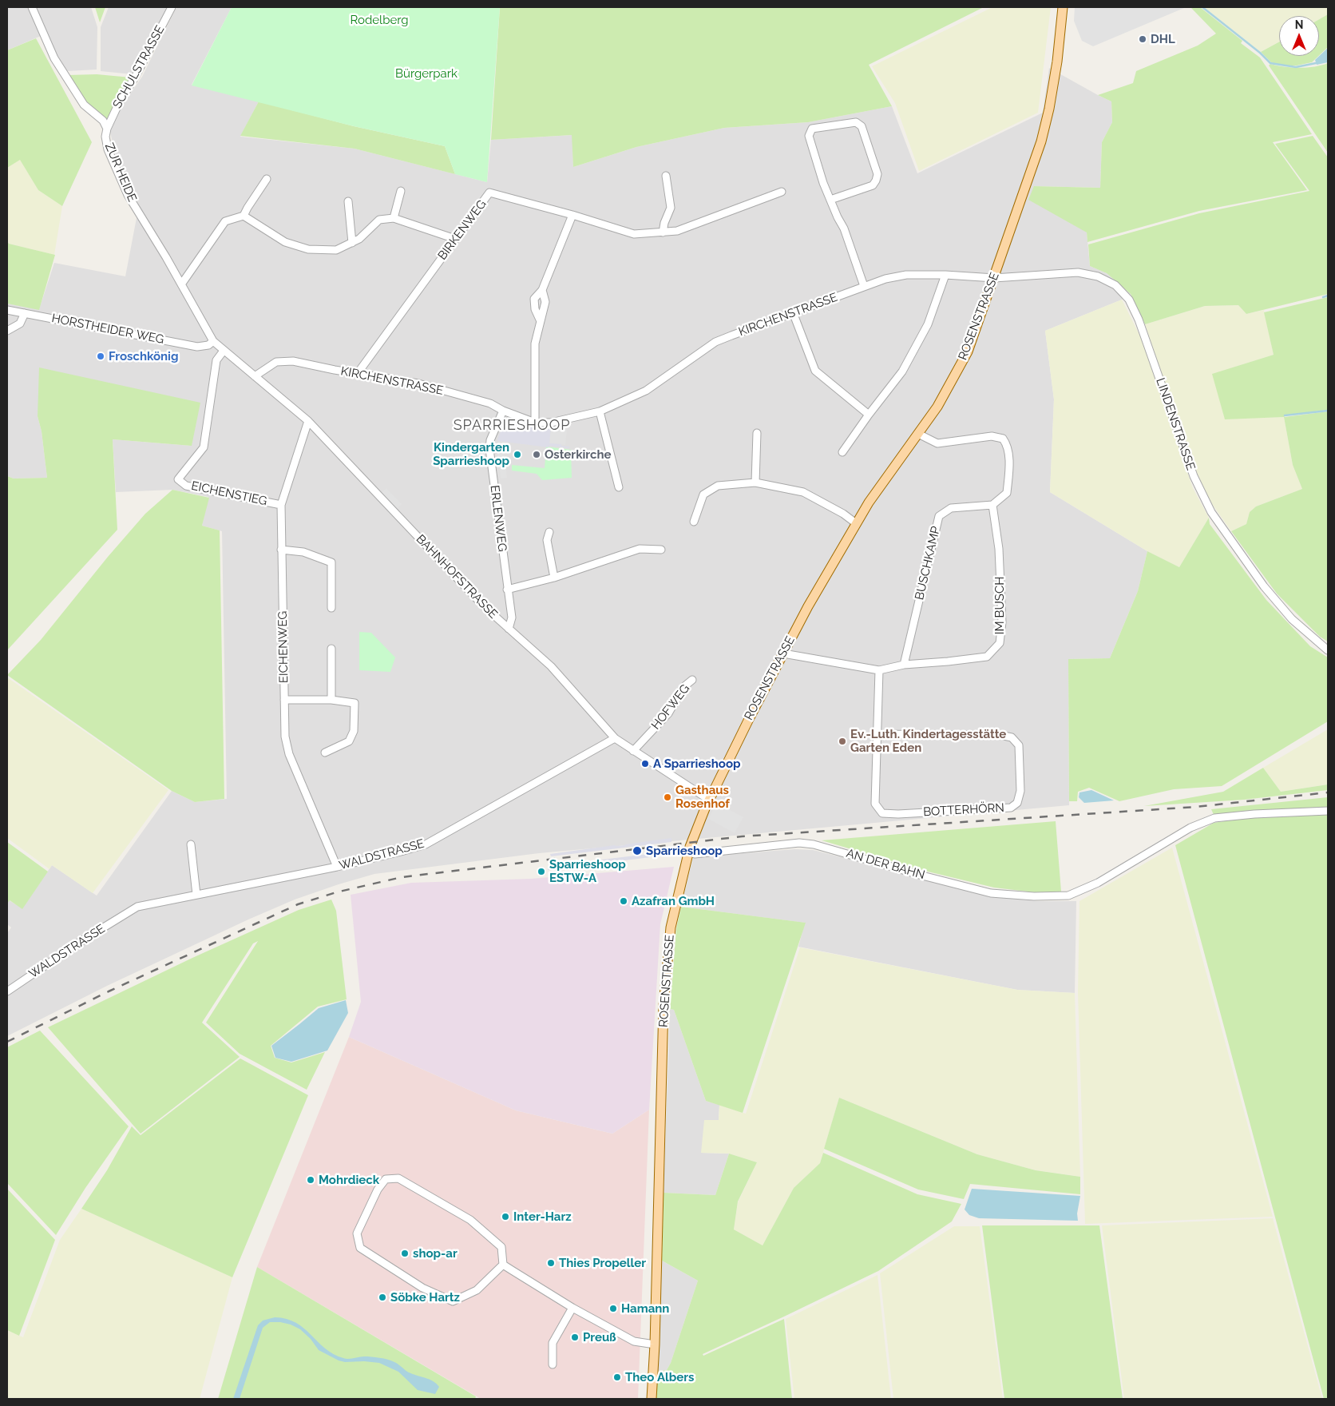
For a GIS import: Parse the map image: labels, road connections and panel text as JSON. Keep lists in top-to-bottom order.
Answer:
{
  "streets": {
    "main road": ["ROSENSTRASSE"],
    "street": [
      "SCHULSTRASSE",
      "ZUR HEIDE",
      "BIRKENWEG",
      "KIRCHENSTRASSE",
      "HORSTHEIDER WEG",
      "LINDENSTRASSE",
      "EICHENSTIEG",
      "ERLENWEG",
      "BUSCHKAMP",
      "BAHNHOFSTRASSE",
      "IM BUSCH",
      "EICHENWEG",
      "HOFWEG",
      "BOTTERHÖRN",
      "WALDSTRASSE",
      "AN DER BAHN"
    ]
  },
  "crossings": [
    ["SCHULSTRASSE", "ZUR HEIDE"],
    ["ZUR HEIDE", "HORSTHEIDER WEG"],
    ["ZUR HEIDE", "BAHNHOFSTRASSE"],
    ["BIRKENWEG", "KIRCHENSTRASSE"],
    ["KIRCHENSTRASSE", "ROSENSTRASSE"],
    ["KIRCHENSTRASSE", "LINDENSTRASSE"],
    ["KIRCHENSTRASSE", "ERLENWEG"],
    ["KIRCHENSTRASSE", "BAHNHOFSTRASSE"],
    ["ROSENSTRASSE", "LINDENSTRASSE"],
    ["ROSENSTRASSE", "BAHNHOFSTRASSE"],
    ["ROSENSTRASSE", "IM BUSCH"],
    ["ROSENSTRASSE", "AN DER BAHN"],
    ["HORSTHEIDER WEG", "BAHNHOFSTRASSE"],
    ["EICHENSTIEG", "BAHNHOFSTRASSE"],
    ["EICHENSTIEG", "EICHENWEG"],
    ["ERLENWEG", "BAHNHOFSTRASSE"],
    ["BUSCHKAMP", "IM BUSCH"],
    ["BAHNHOFSTRASSE", "EICHENWEG"],
    ["BAHNHOFSTRASSE", "HOFWEG"],
    ["BAHNHOFSTRASSE", "WALDSTRASSE"],
    ["IM BUSCH", "BOTTERHÖRN"],
    ["EICHENWEG", "WALDSTRASSE"]
  ],
  "districts": ["SPARRIESHOOP"],
  "parks": ["Rodelberg", "Bürgerpark"],
  "places": [
    "DHL",
    "Froschkönig",
    "Kindergarten Sparrieshoop",
    "Osterkirche",
    "Ev.-Luth. Kindertagesstätte Garten Eden",
    "A Sparrieshoop",
    "Gasthaus Rosenhof",
    "Sparrieshoop",
    "Sparrieshoop ESTW-A",
    "Azafran GmbH",
    "Mohrdieck",
    "Inter-Harz",
    "shop-ar",
    "Thies Propeller",
    "Söbke Hartz",
    "Hamann",
    "Preuß",
    "Theo Albers"
  ],
  "north": "top"
}
